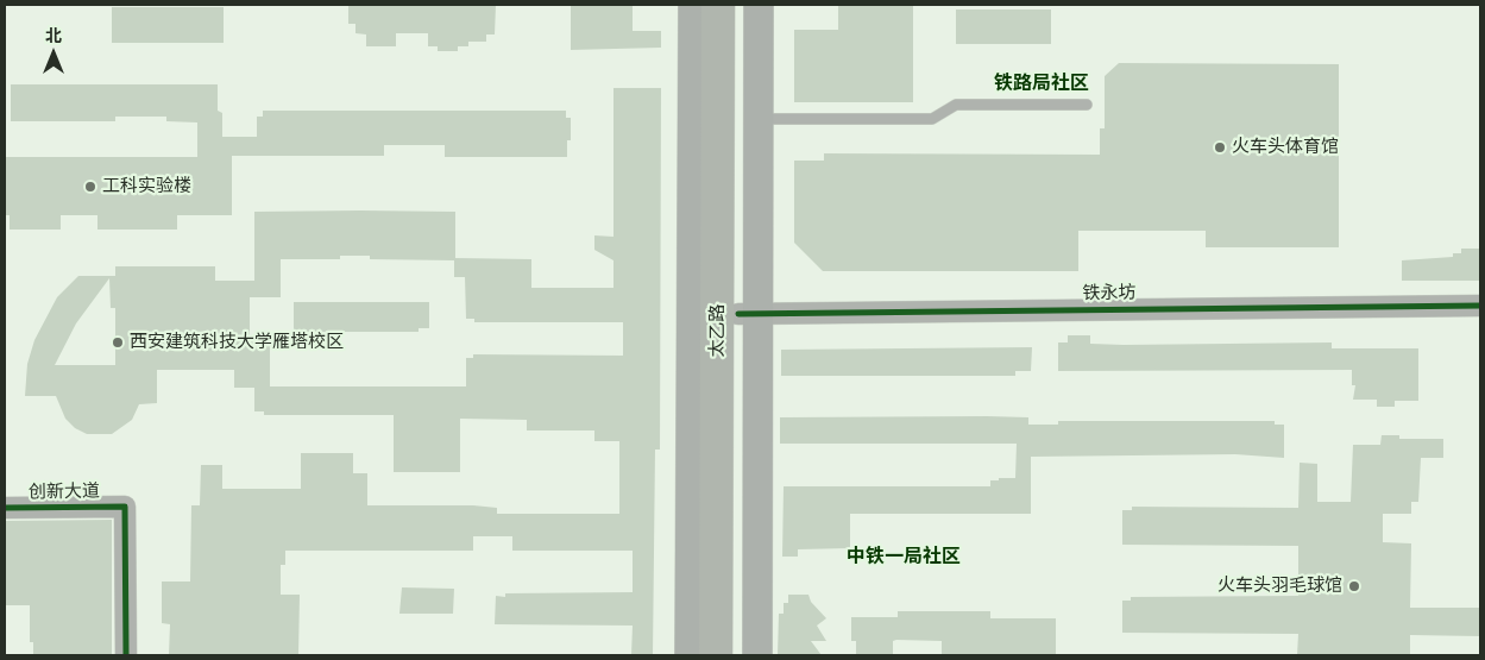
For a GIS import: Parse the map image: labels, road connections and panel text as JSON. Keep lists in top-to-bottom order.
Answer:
{
  "streets": {
    "main road": ["太乙路"],
    "street": ["铁永坊", "创新大道"]
  },
  "crossings": [
    ["铁永坊", "太乙路"]
  ],
  "districts": ["铁路局社区", "中铁一局社区"],
  "places": [
    "火车头体育馆",
    "工科实验楼",
    "西安建筑科技大学雁塔校区",
    "火车头羽毛球馆"
  ],
  "north": "top"
}
